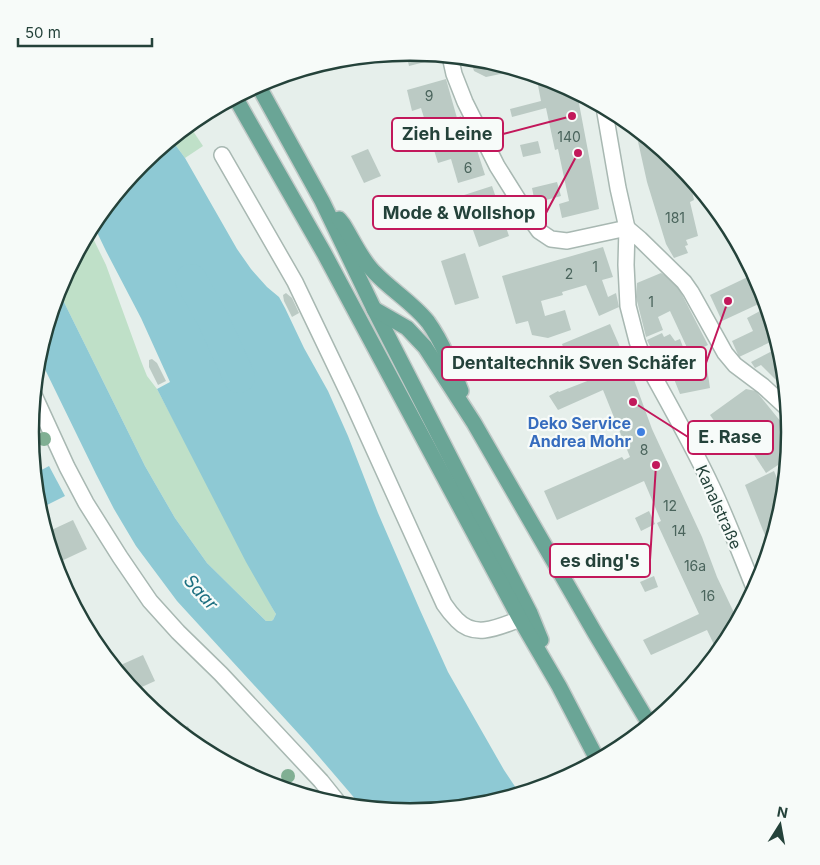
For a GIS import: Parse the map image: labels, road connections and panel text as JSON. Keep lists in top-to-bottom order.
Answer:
{
  "streets": {
    "street": ["Kanalstraße"]
  },
  "water": ["Saar"],
  "places": [
    "Zieh Leine",
    "Mode & Wollshop",
    "Dentaltechnik Sven Schäfer",
    "E. Rase",
    "Deko Service Andrea Mohr",
    "es ding's"
  ],
  "house_numbers": [
    "9",
    "140",
    "6",
    "181",
    "1",
    "2",
    "1",
    "8",
    "12",
    "14",
    "16a",
    "16"
  ],
  "scale_bar": "50 m",
  "north": "top"
}
